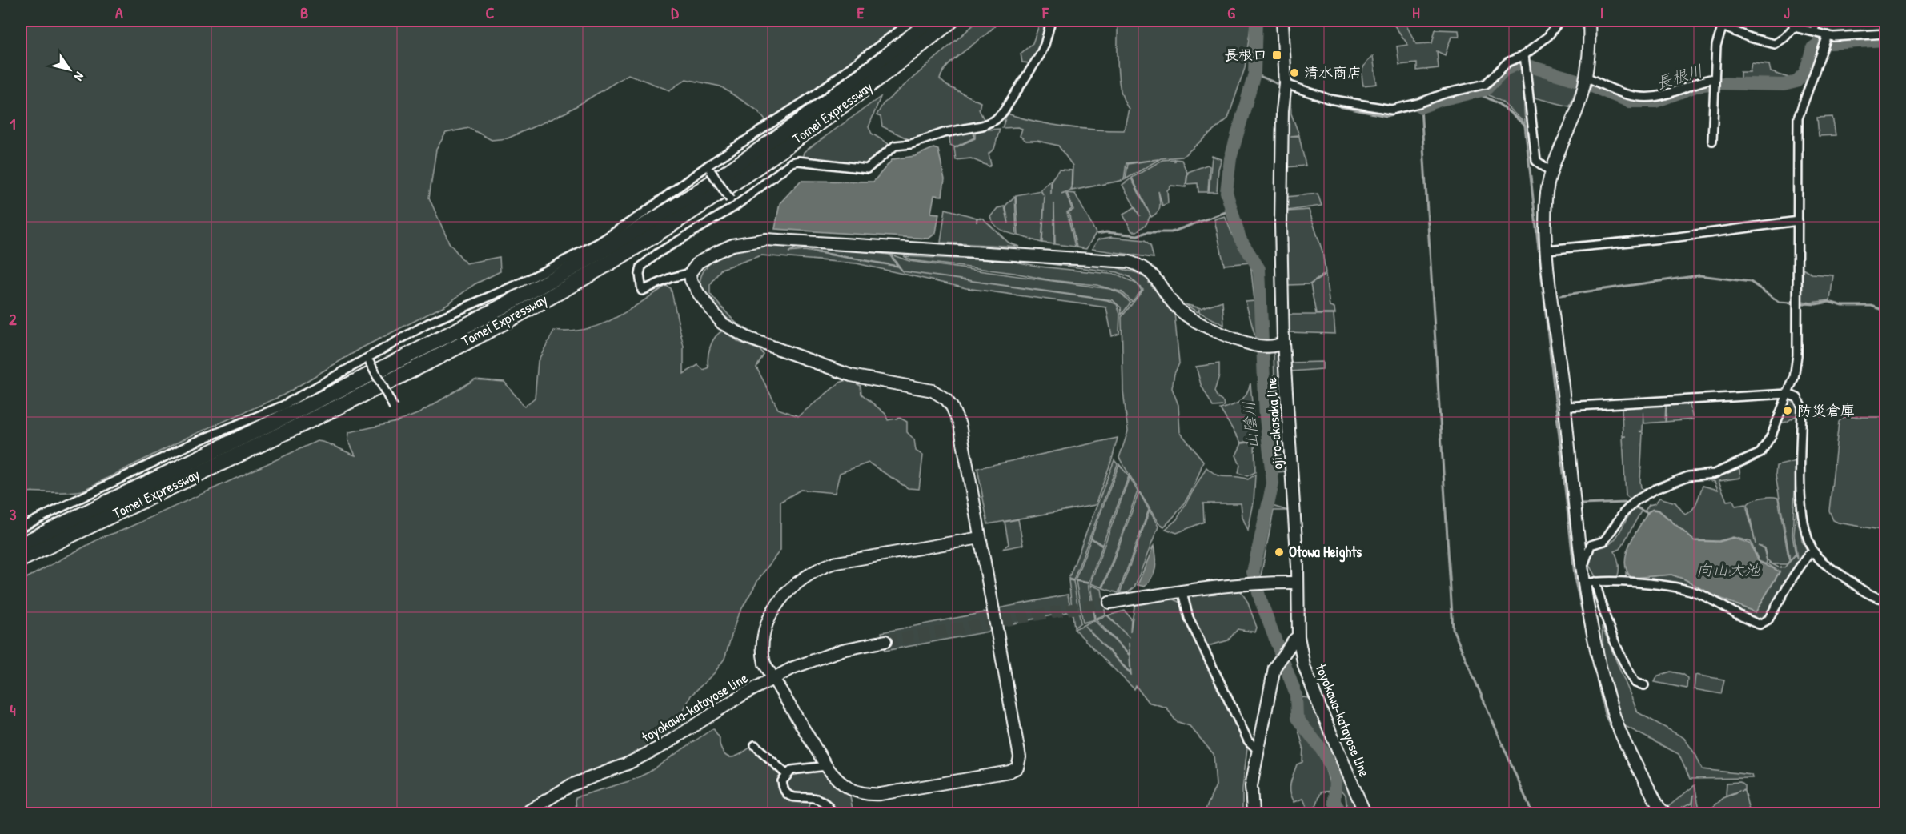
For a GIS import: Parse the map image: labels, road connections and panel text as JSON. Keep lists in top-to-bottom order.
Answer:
{
  "streets": {
    "highway": ["Tomei Expressway"],
    "street": ["ojiro-akasaka line", "toyokawa-katayose line"]
  },
  "crossings": [
    ["ojiro-akasaka line", "toyokawa-katayose line"]
  ],
  "water": ["長根川", "山陰川", "向山大池"],
  "places": {
    "transit": ["長根口"],
    "other": ["清水商店", "防災倉庫", "Otowa Heights"]
  },
  "north": "bottom right",
  "grid": {
    "columns": [
      "A",
      "B",
      "C",
      "D",
      "E",
      "F",
      "G",
      "H",
      "I",
      "J"
    ],
    "rows": [
      "1",
      "2",
      "3",
      "4"
    ]
  }
}
